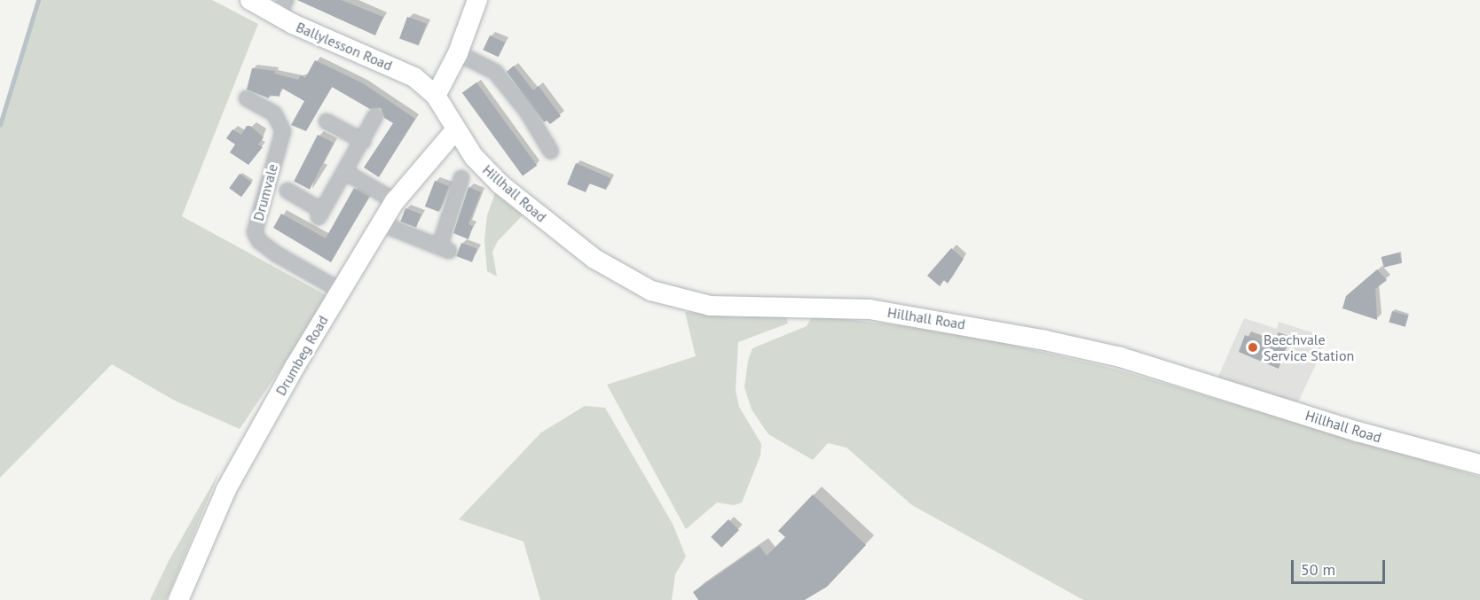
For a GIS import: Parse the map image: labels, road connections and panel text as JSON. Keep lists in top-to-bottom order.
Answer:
{
  "streets": {
    "main road": ["Ballylesson Road", "Hillhall Road", "Drumbeg Road"],
    "street": ["Drumvale"]
  },
  "crossings": [
    ["Ballylesson Road", "Hillhall Road"],
    ["Drumvale", "Drumbeg Road"],
    ["Hillhall Road", "Drumbeg Road"]
  ],
  "places": ["Beechvale Service Station"],
  "scale_bar": "50 m"
}
